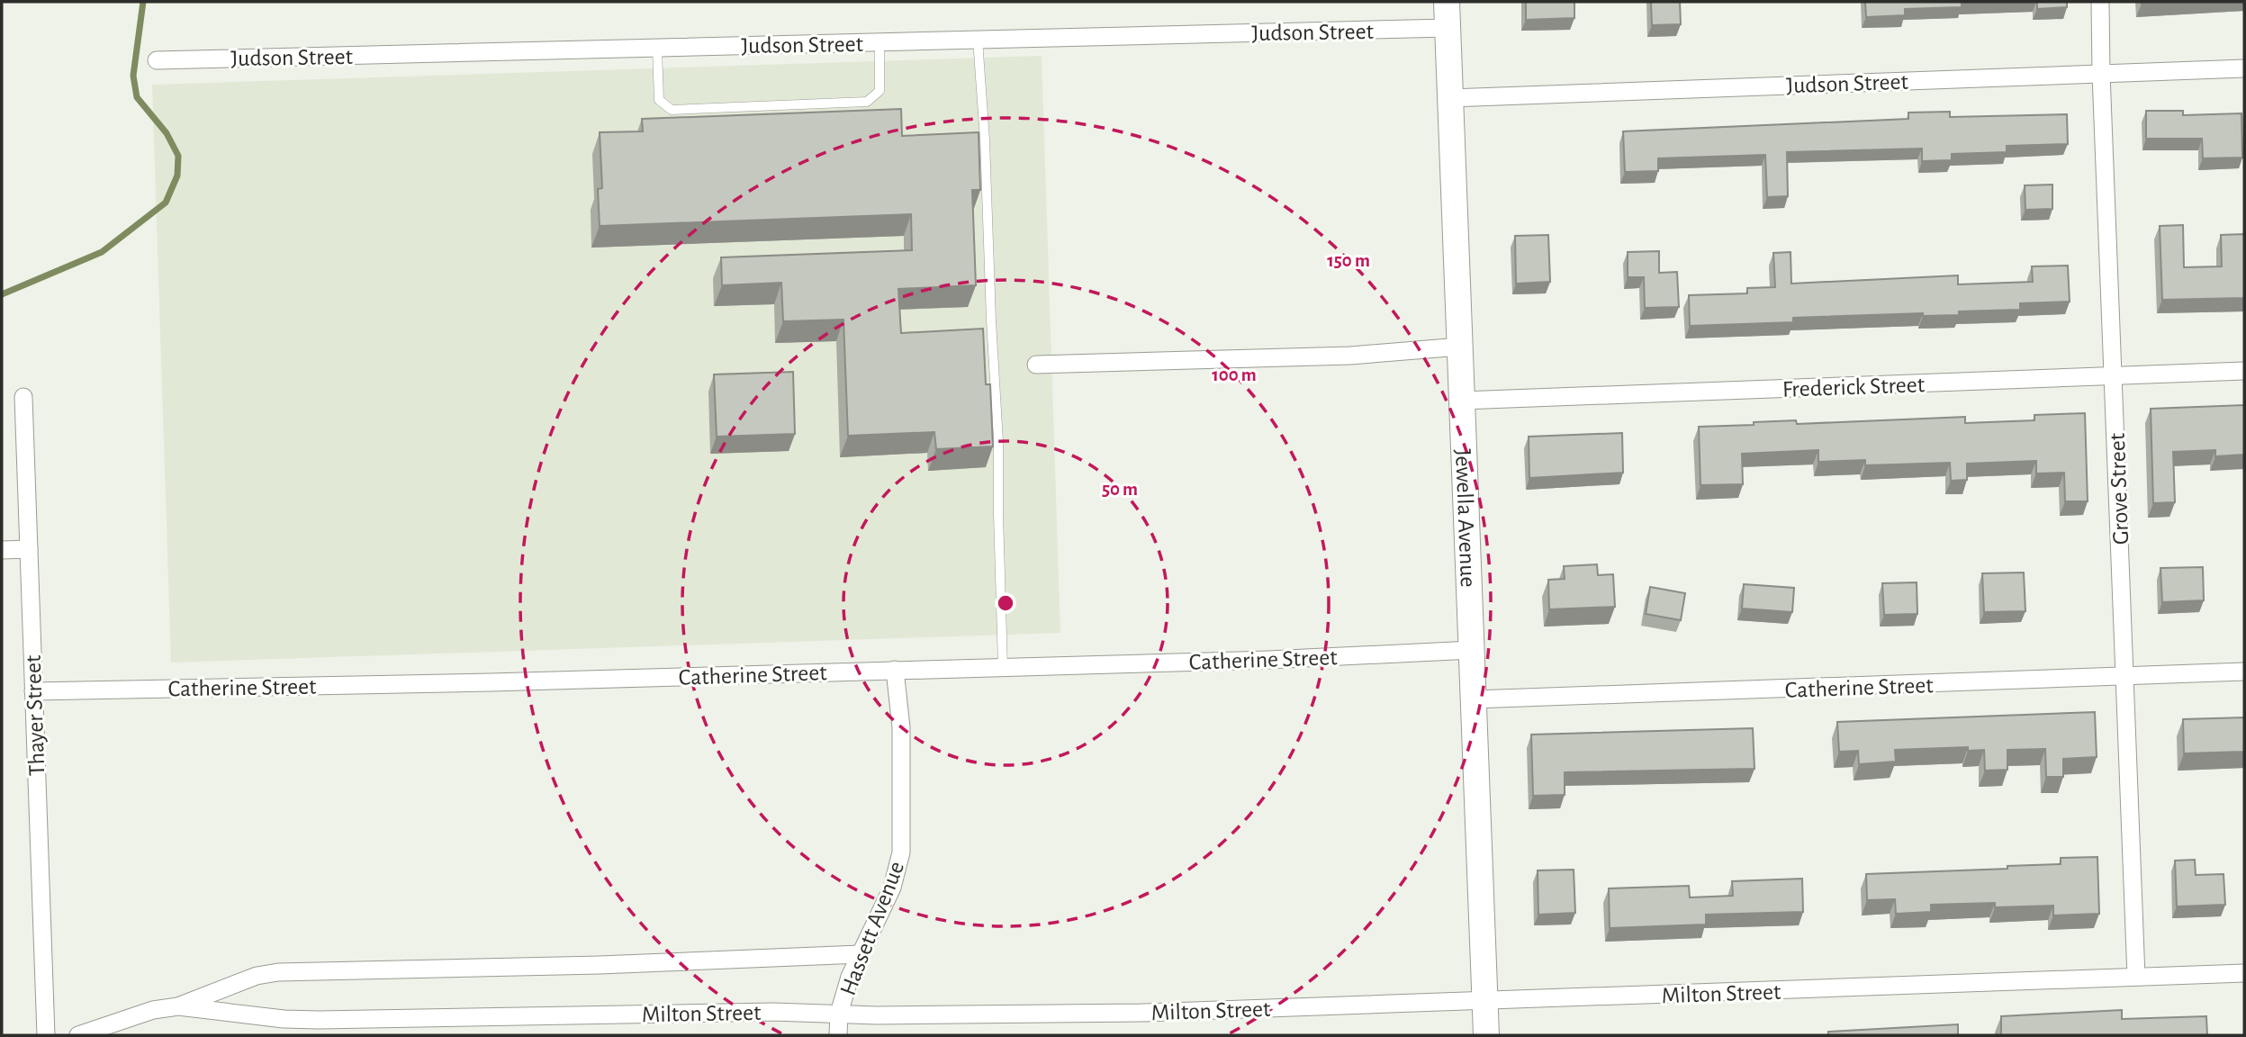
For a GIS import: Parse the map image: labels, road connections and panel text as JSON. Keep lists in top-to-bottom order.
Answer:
{
  "streets": {
    "main road": ["Jewella Avenue"],
    "street": [
      "Judson Street",
      "Frederick Street",
      "Grove Street",
      "Catherine Street",
      "Thayer Street",
      "Hassett Avenue",
      "Milton Street"
    ]
  },
  "crossings": [
    ["Judson Street", "Grove Street"],
    ["Judson Street", "Jewella Avenue"],
    ["Frederick Street", "Grove Street"],
    ["Frederick Street", "Jewella Avenue"],
    ["Grove Street", "Catherine Street"],
    ["Grove Street", "Milton Street"],
    ["Jewella Avenue", "Catherine Street"],
    ["Jewella Avenue", "Milton Street"],
    ["Catherine Street", "Thayer Street"],
    ["Catherine Street", "Hassett Avenue"],
    ["Hassett Avenue", "Milton Street"]
  ],
  "rings": ["150 m", "100 m", "50 m"]
}
